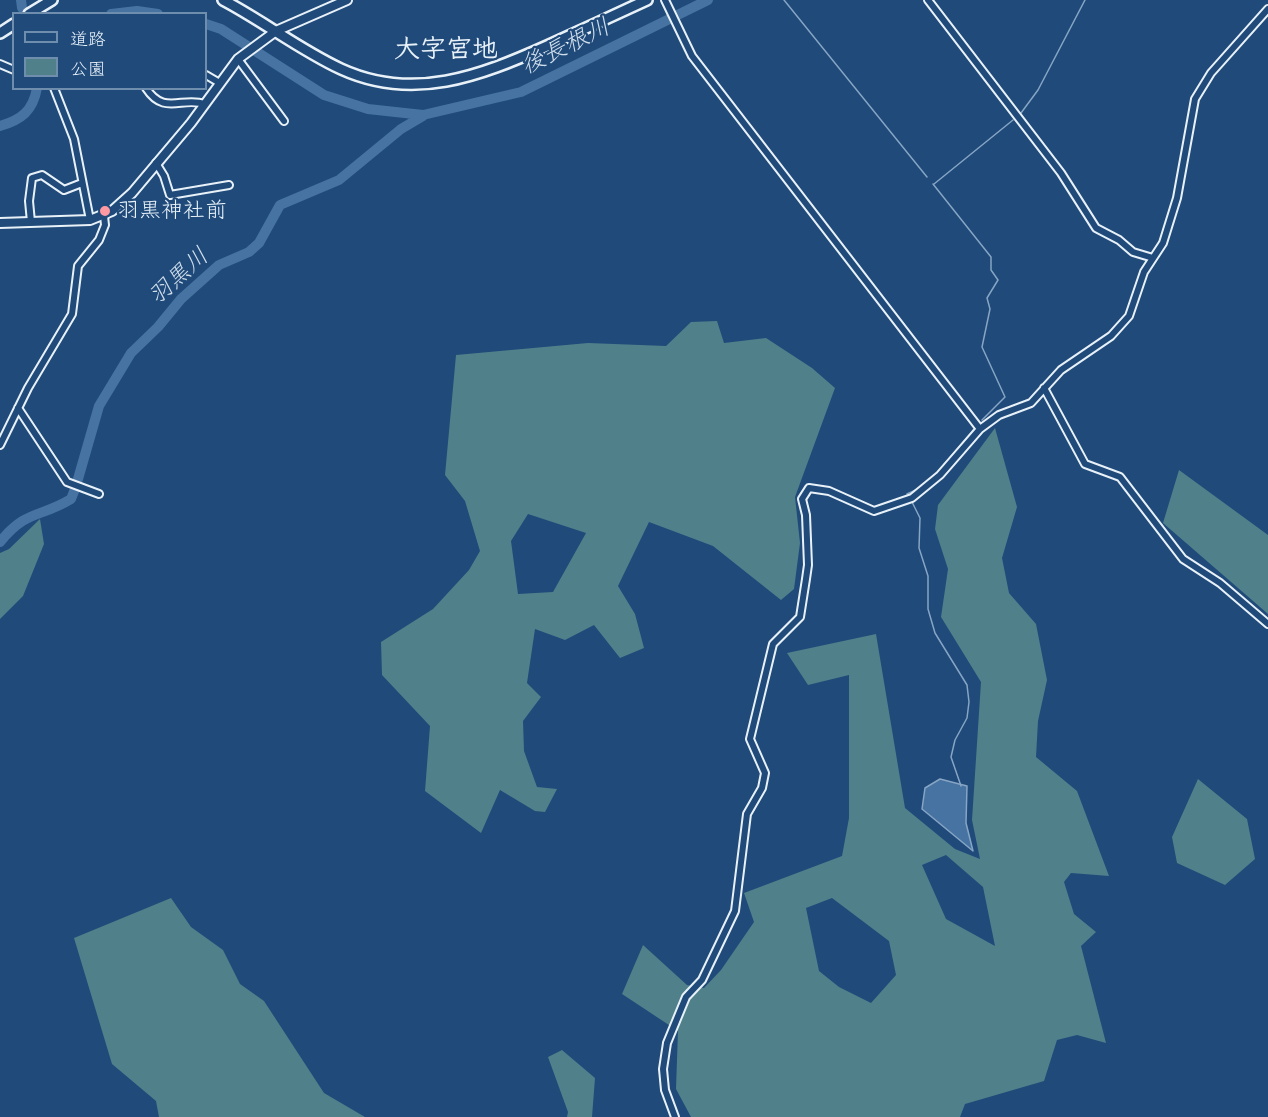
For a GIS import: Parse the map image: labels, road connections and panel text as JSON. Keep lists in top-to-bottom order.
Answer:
{
  "districts": ["大字宮地"],
  "water": ["後長根川", "羽黒川"],
  "places": ["羽黒神社前"],
  "legend": ["道路", "公園"]
}
